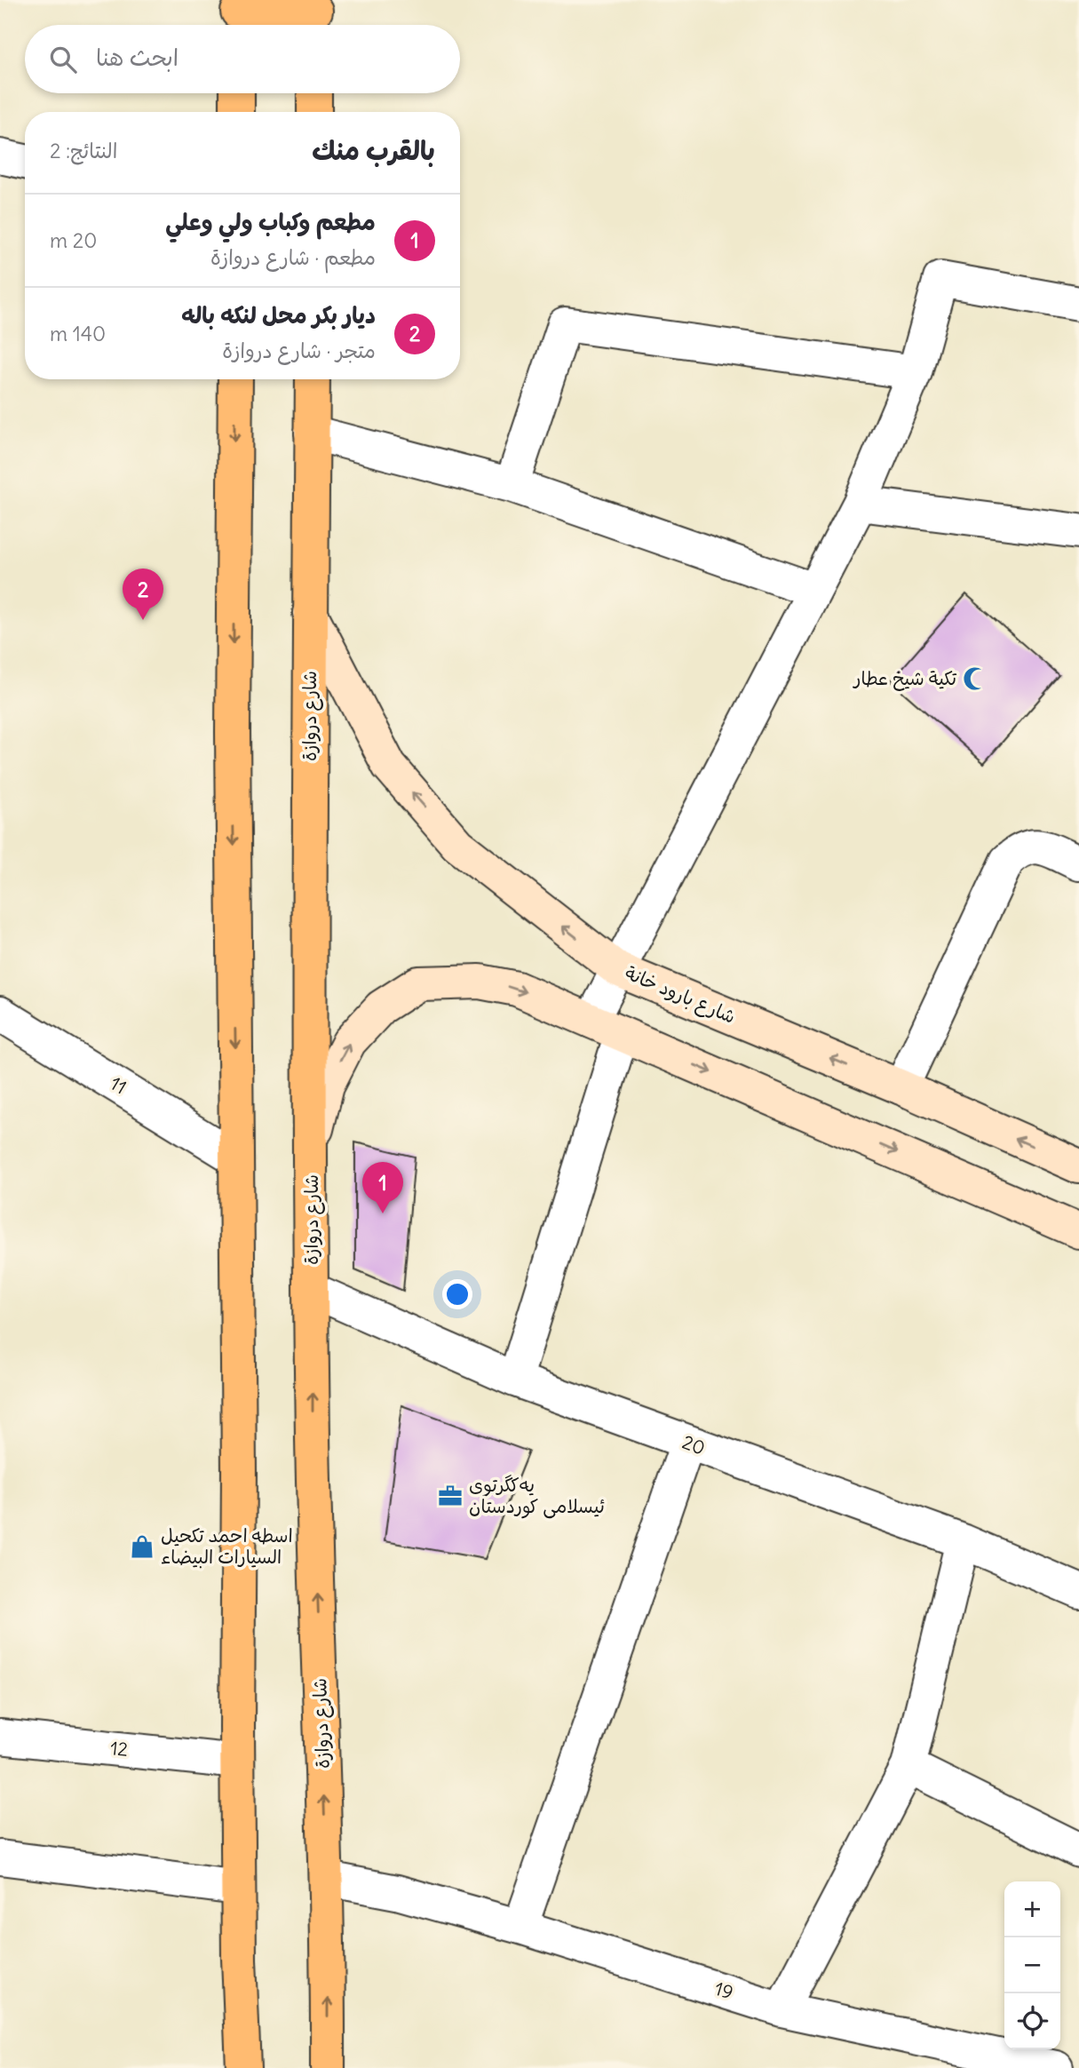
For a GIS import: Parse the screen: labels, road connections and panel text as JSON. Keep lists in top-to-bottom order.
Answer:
{
  "streets": {
    "main road": ["شارع دروازة", "شارع بارود خانة"],
    "street": [
      "11",
      "20",
      "12",
      "19"
    ]
  },
  "crossings": [
    ["شارع دروازة", "شارع بارود خانة"],
    ["شارع دروازة", "20"],
    ["شارع دروازة", "19"]
  ],
  "places": {
    "mosque": ["تكية شيخ عطار"],
    "office": ["یەکگرتوی ئیسلامی کوردستان"],
    "shop": ["اسطه احمد تكحيل السيارات البيضاء"]
  },
  "page": {
    "search": "ابحث هنا",
    "heading": ["بالقرب منك", "النتائج: 2"],
    "list": [
      {
        "mark": "1",
        "name": "مطعم وكباب ولي وعلي",
        "note": "مطعم · شارع دروازة",
        "value": "20 m"
      },
      {
        "mark": "2",
        "name": "ديار بكر محل لنكه باله",
        "note": "متجر · شارع دروازة",
        "value": "140 m"
      }
    ],
    "pins": ["2", "1"],
    "map_buttons": ["+", "−"]
  }
}
